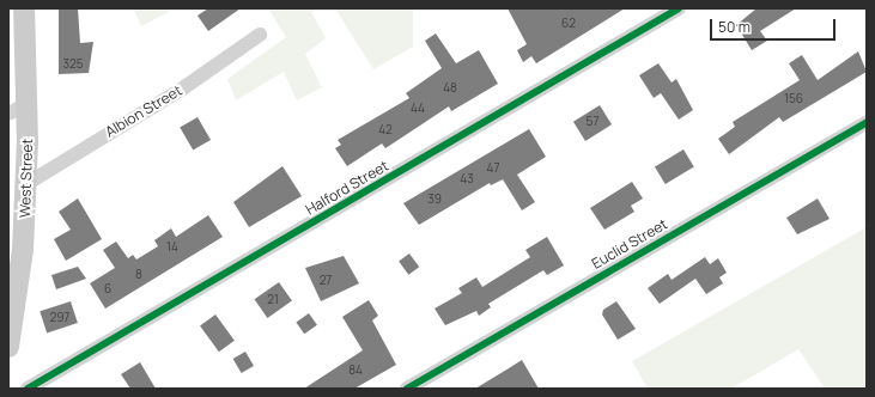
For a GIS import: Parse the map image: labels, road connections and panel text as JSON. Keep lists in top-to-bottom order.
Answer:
{
  "streets": {
    "main road": ["West Street"],
    "street": ["Albion Street", "Halford Street", "Euclid Street"]
  },
  "crossings": [
    ["Albion Street", "West Street"]
  ],
  "house_numbers": [
    "62",
    "325",
    "48",
    "156",
    "44",
    "57",
    "42",
    "47",
    "43",
    "39",
    "14",
    "8",
    "27",
    "6",
    "21",
    "297",
    "84"
  ],
  "scale_bar": "50 m"
}
